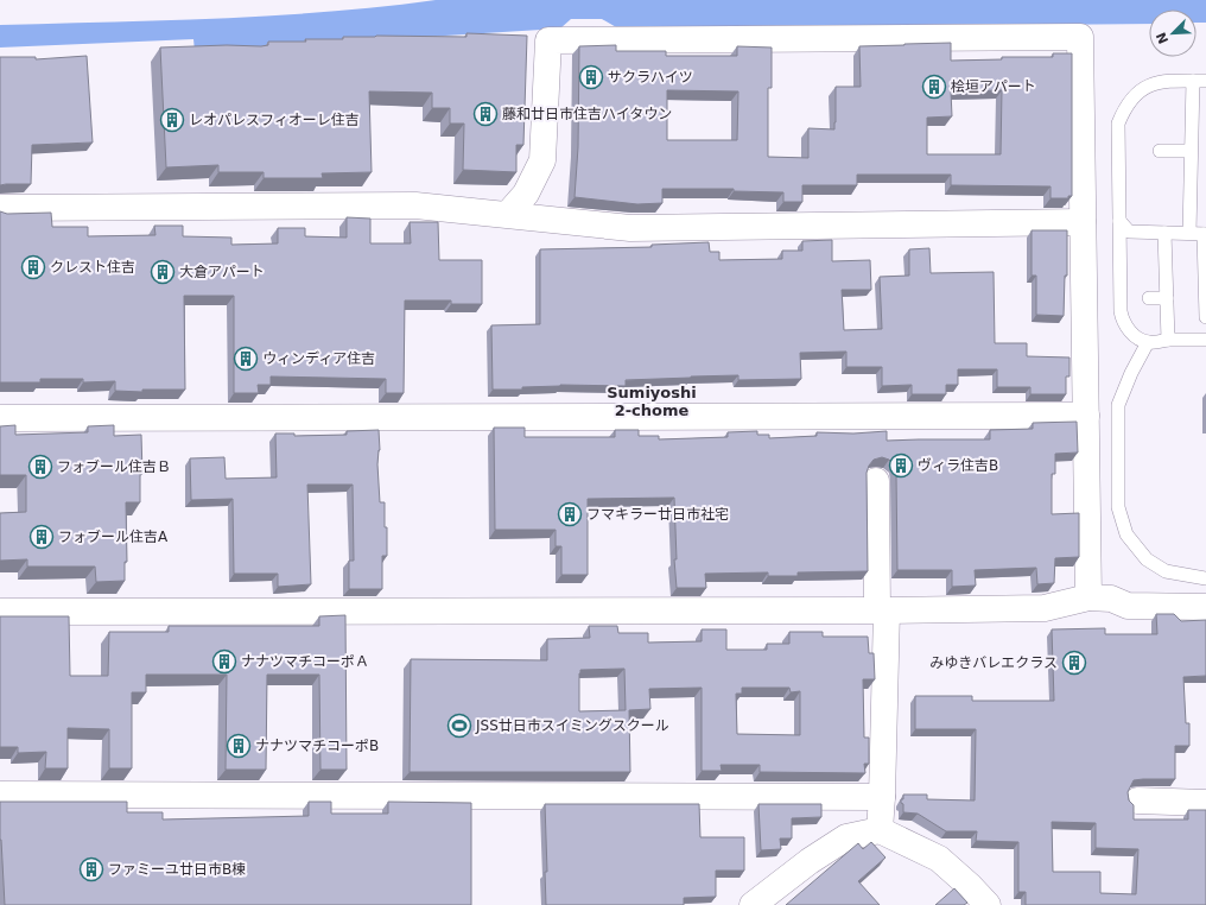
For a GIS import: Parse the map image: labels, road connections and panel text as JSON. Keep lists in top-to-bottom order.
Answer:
{
  "districts": ["Sumiyoshi 2-chome"],
  "places": {
    "building": [
      "サクラハイツ",
      "桧垣アパート",
      "藤和廿日市住吉ハイタウン",
      "レオパレスフィオーレ住吉",
      "クレスト住吉",
      "大倉アパート",
      "ウィンディア住吉",
      "ヴィラ住吉B",
      "フォブール住吉Ｂ",
      "フマキラー廿日市社宅",
      "フォブール住吉A",
      "ナナツマチコーポＡ",
      "みゆきバレエクラス",
      "ナナツマチコーポB",
      "ファミーユ廿日市B棟"
    ],
    "sports": ["JSS廿日市スイミングスクール"]
  },
  "north": "bottom left"
}
